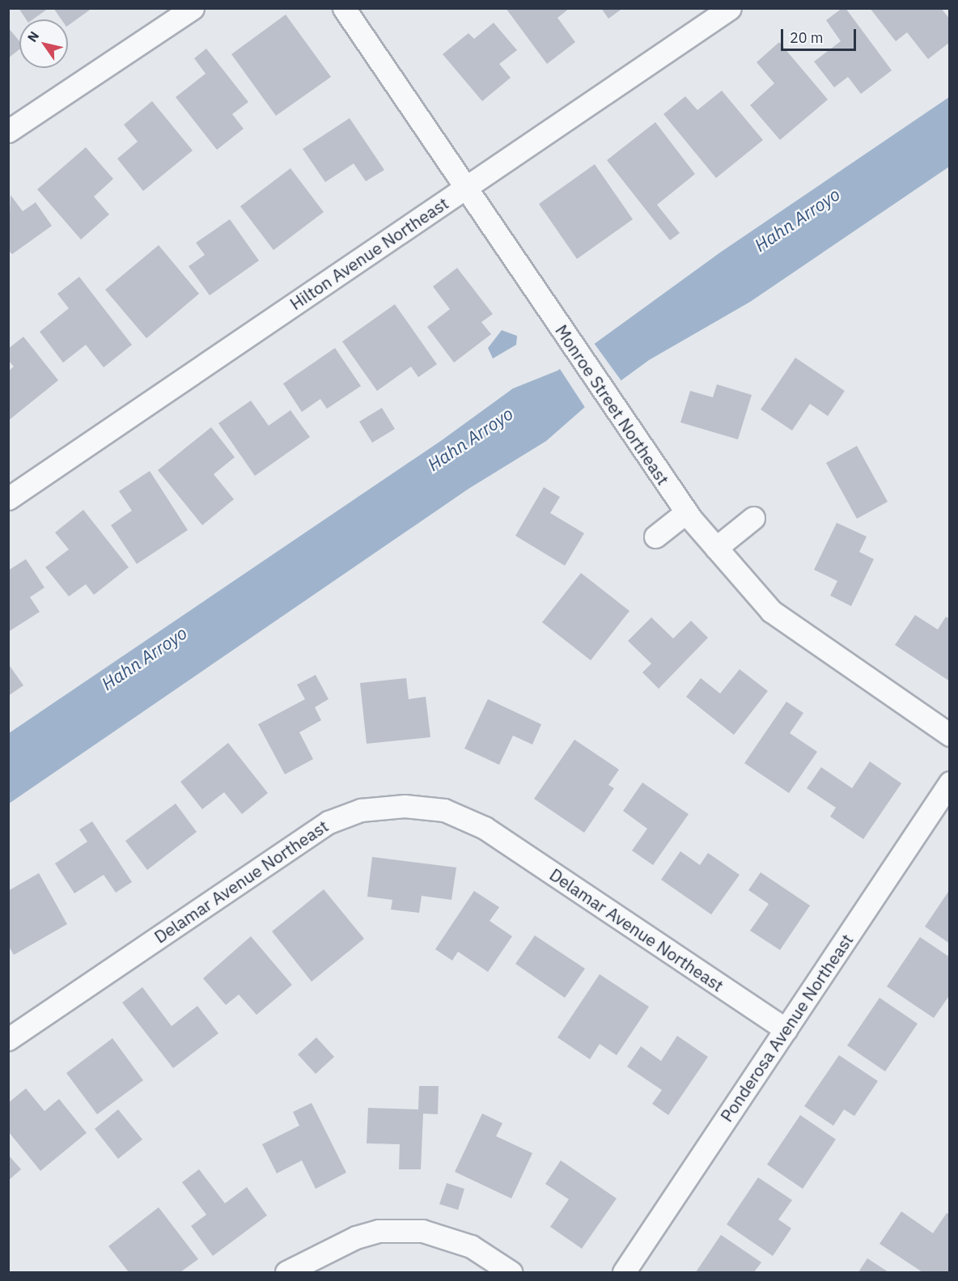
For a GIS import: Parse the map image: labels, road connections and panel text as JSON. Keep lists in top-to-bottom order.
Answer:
{
  "streets": {
    "street": [
      "Hilton Avenue Northeast",
      "Monroe Street Northeast",
      "Delamar Avenue Northeast",
      "Ponderosa Avenue Northeast"
    ]
  },
  "crossings": [
    ["Hilton Avenue Northeast", "Monroe Street Northeast"],
    ["Delamar Avenue Northeast", "Ponderosa Avenue Northeast"]
  ],
  "water": ["Hahn Arroyo"],
  "scale_bar": "20 m",
  "north": "top left"
}
